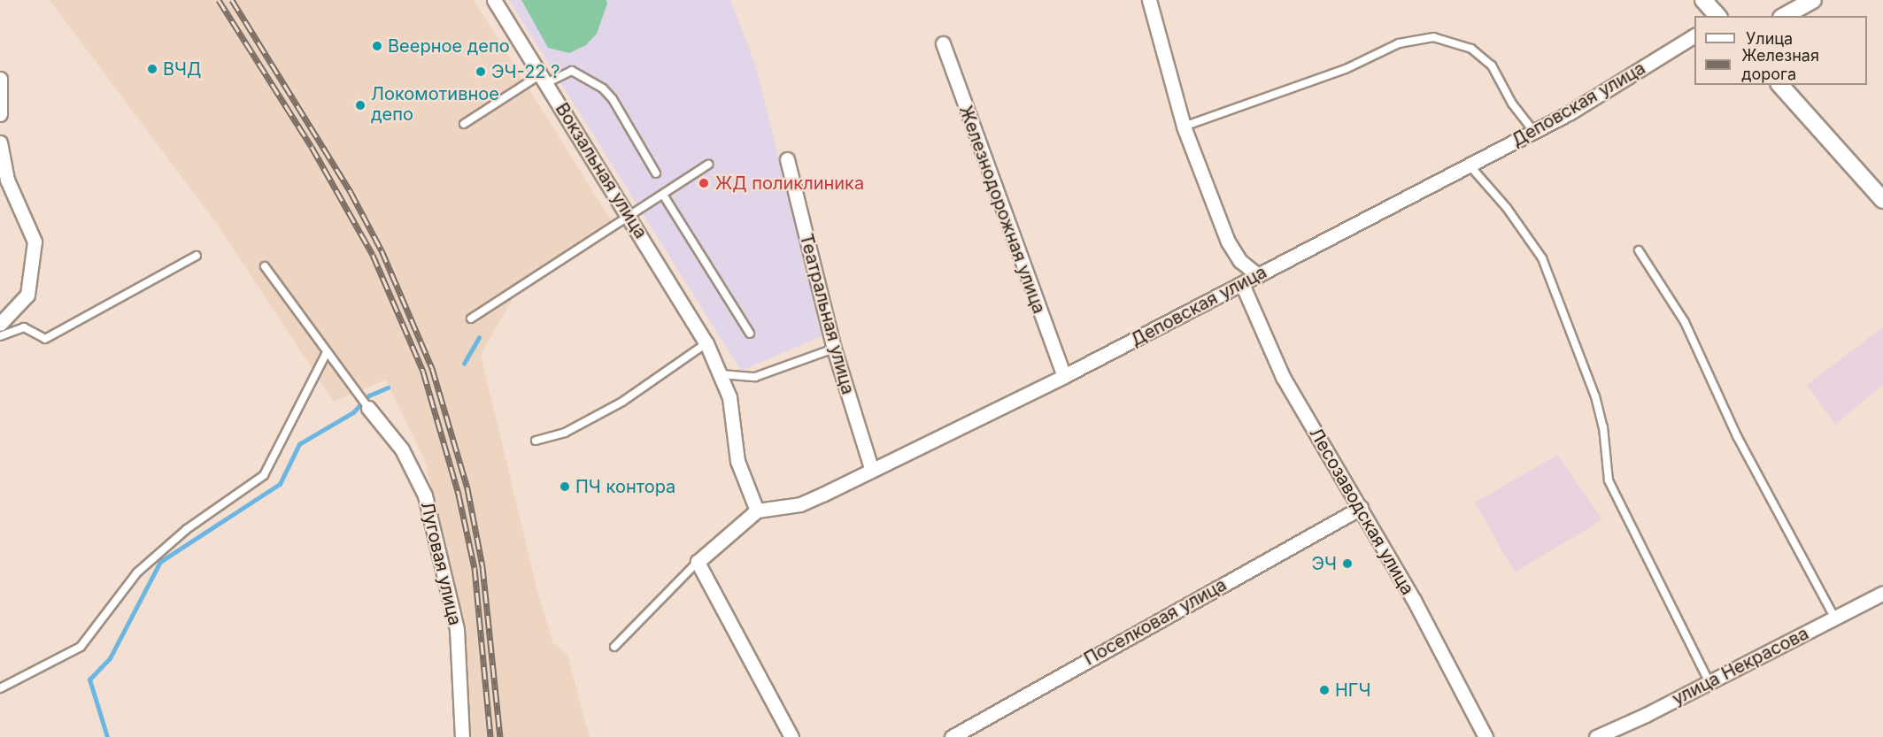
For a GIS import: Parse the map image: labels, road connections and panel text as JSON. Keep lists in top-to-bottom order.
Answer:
{
  "streets": {
    "street": [
      "Деповская улица",
      "Вокзальная улица",
      "Железнодорожная улица",
      "Театральная улица",
      "Лесозаводская улица",
      "Луговая улица",
      "Поселковая улица",
      "улица Некрасова"
    ]
  },
  "crossings": [
    ["Деповская улица", "Вокзальная улица"],
    ["Деповская улица", "Железнодорожная улица"],
    ["Деповская улица", "Театральная улица"],
    ["Деповская улица", "Лесозаводская улица"],
    ["Лесозаводская улица", "Поселковая улица"]
  ],
  "places": [
    "Веерное депо",
    "ВЧД",
    "ЭЧ-22 ?",
    "Локомотивное депо",
    "ЖД поликлиника",
    "ПЧ контора",
    "ЭЧ",
    "НГЧ"
  ],
  "legend": ["Улица", "Железная дорога"]
}
